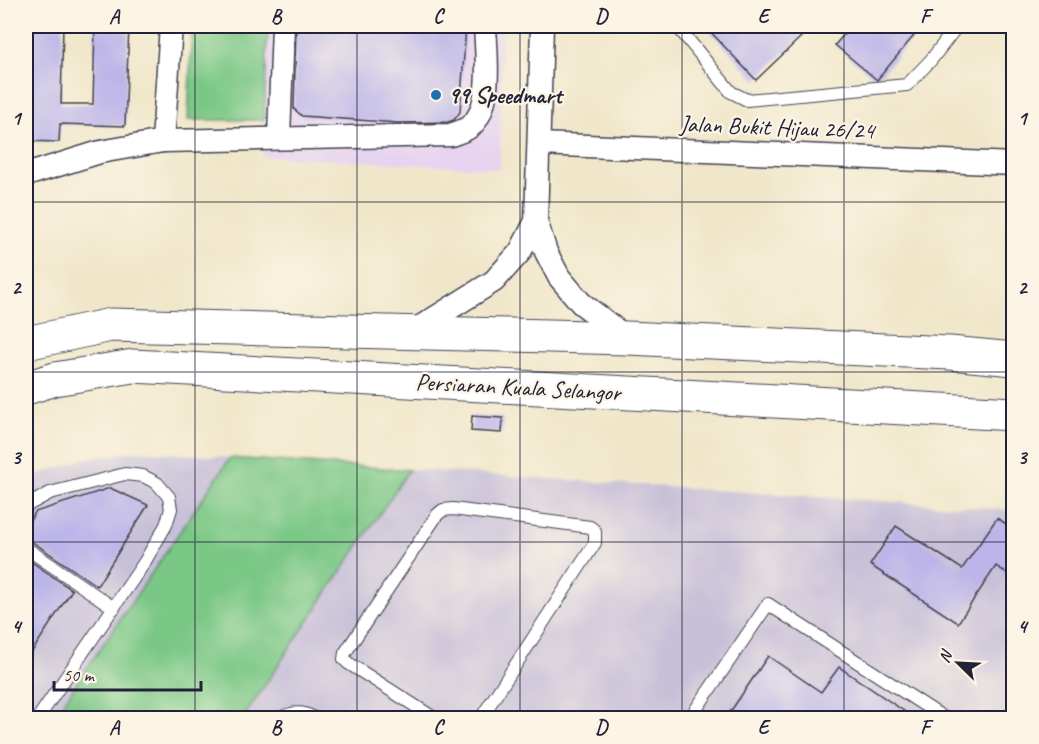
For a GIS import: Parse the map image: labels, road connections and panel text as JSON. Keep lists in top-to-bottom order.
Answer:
{
  "streets": {
    "main road": ["Persiaran Kuala Selangor"],
    "street": ["Jalan Bukit Hijau 26/24"]
  },
  "places": ["99 Speedmart"],
  "scale_bar": "50 m",
  "north": "top left",
  "grid": {
    "columns": [
      "A",
      "B",
      "C",
      "D",
      "E",
      "F"
    ],
    "rows": [
      "1",
      "2",
      "3",
      "4"
    ]
  }
}
